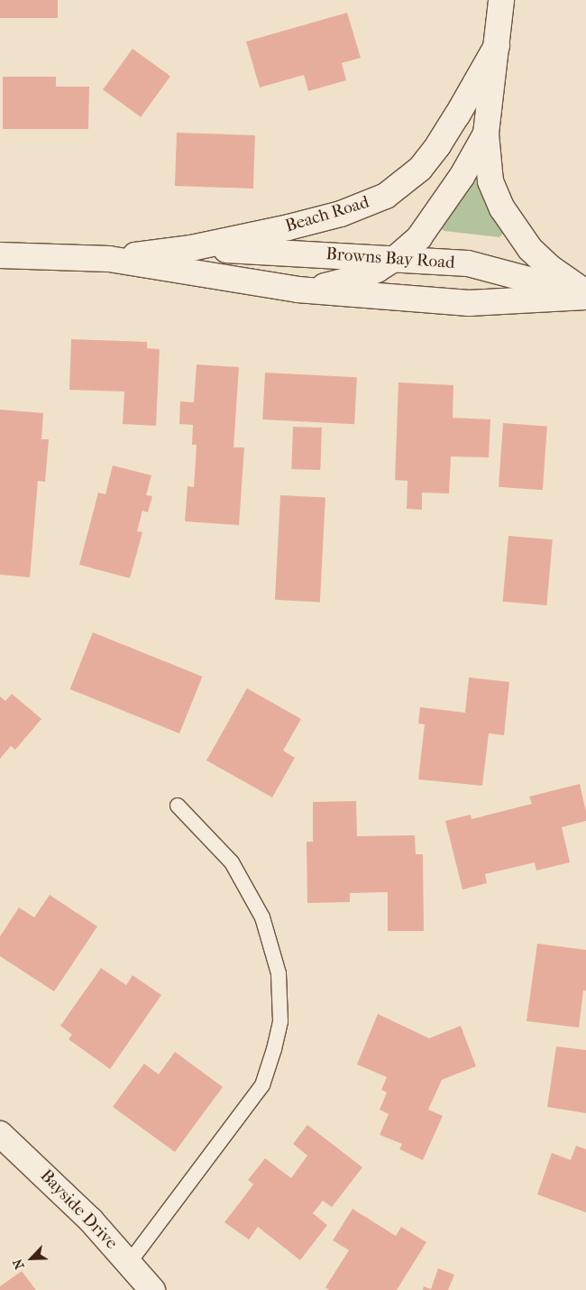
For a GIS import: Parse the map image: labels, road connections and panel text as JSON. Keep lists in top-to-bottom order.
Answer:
{
  "streets": {
    "main road": ["Beach Road", "Browns Bay Road", "Bayside Drive"]
  },
  "crossings": [
    ["Beach Road", "Browns Bay Road"]
  ],
  "north": "bottom left"
}
